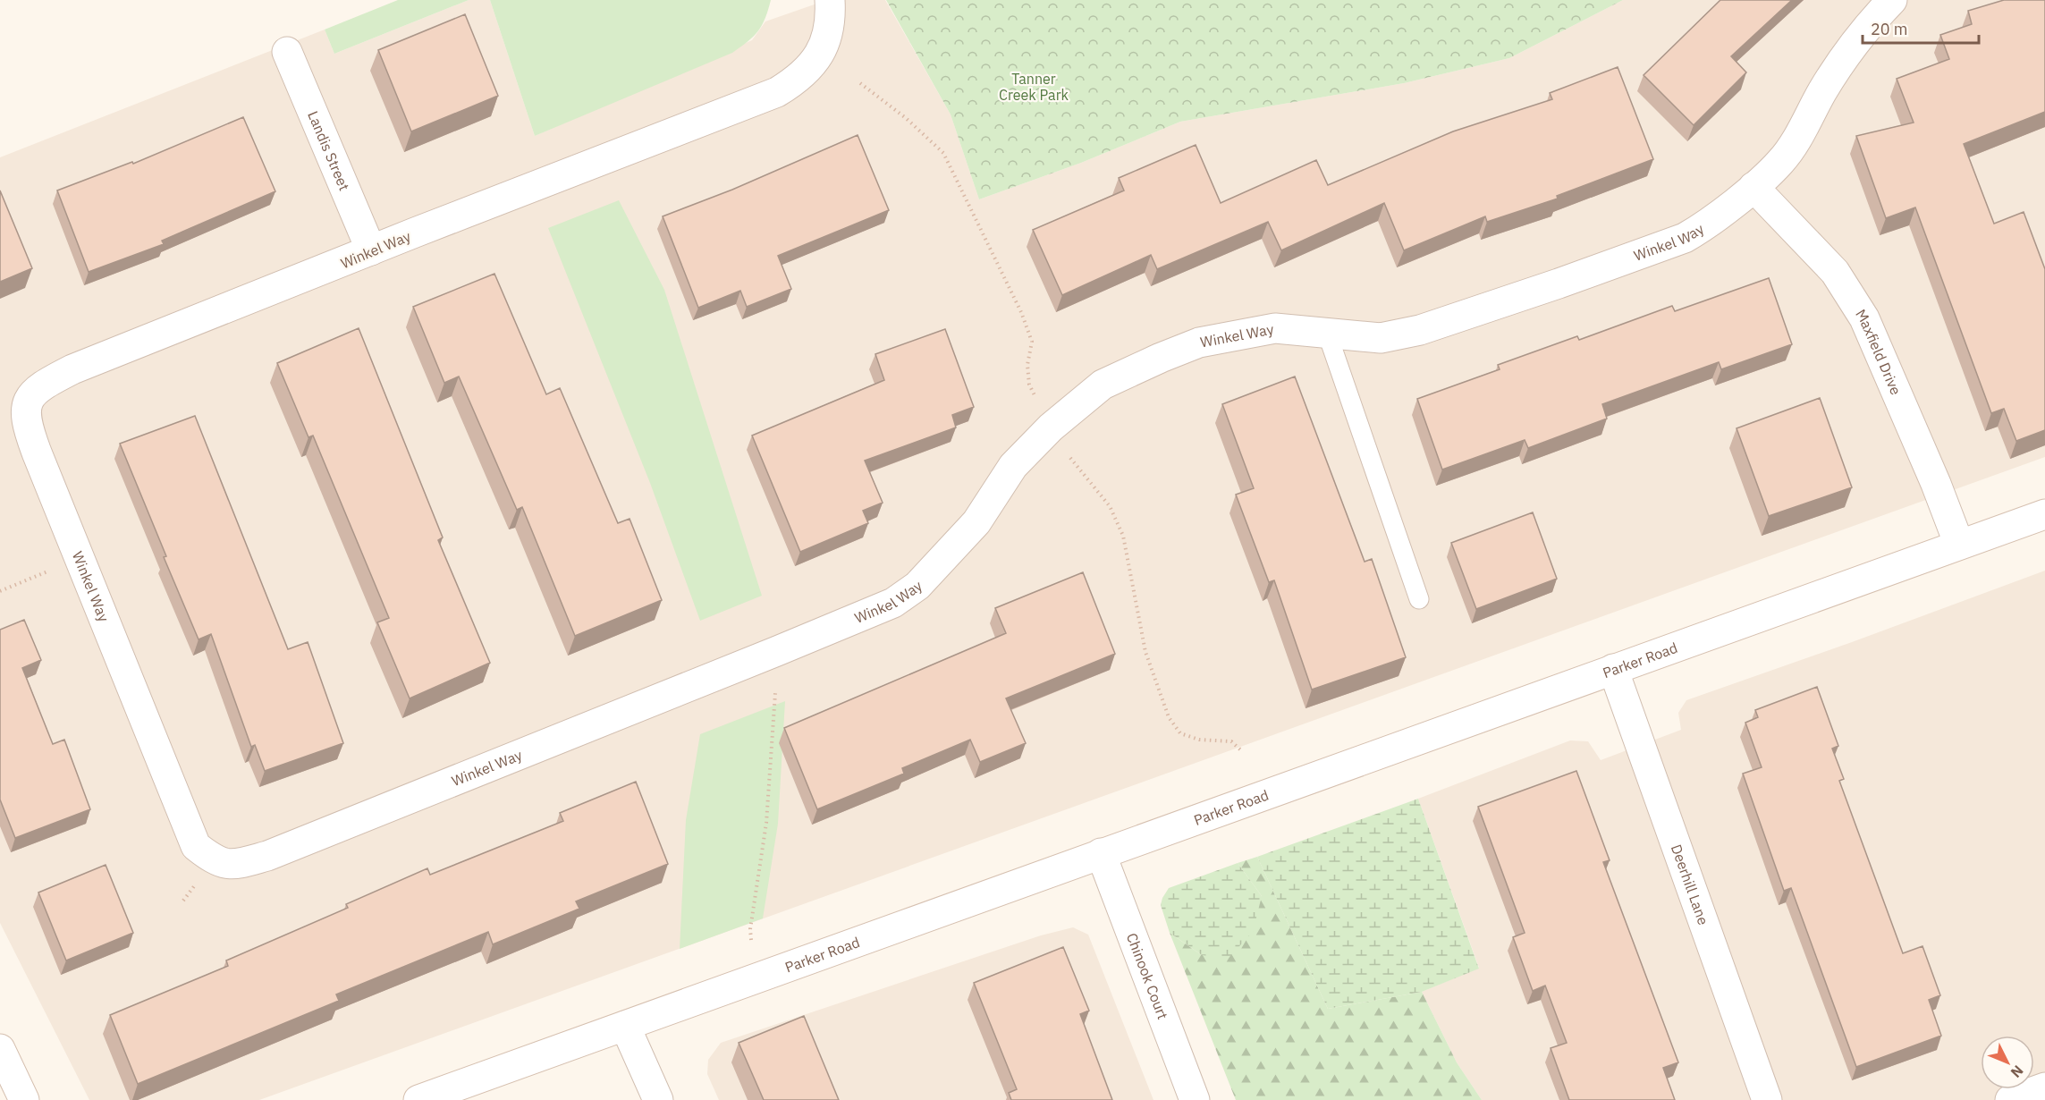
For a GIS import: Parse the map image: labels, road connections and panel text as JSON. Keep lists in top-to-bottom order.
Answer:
{
  "streets": {
    "street": [
      "Landis Street",
      "Winkel Way",
      "Maxfield Drive",
      "Parker Road",
      "Deerhill Lane",
      "Chinook Court"
    ]
  },
  "crossings": [
    ["Landis Street", "Winkel Way"],
    ["Winkel Way", "Maxfield Drive"],
    ["Maxfield Drive", "Parker Road"],
    ["Parker Road", "Deerhill Lane"],
    ["Parker Road", "Chinook Court"]
  ],
  "parks": ["Tanner Creek Park"],
  "scale_bar": "20 m",
  "north": "bottom right"
}
